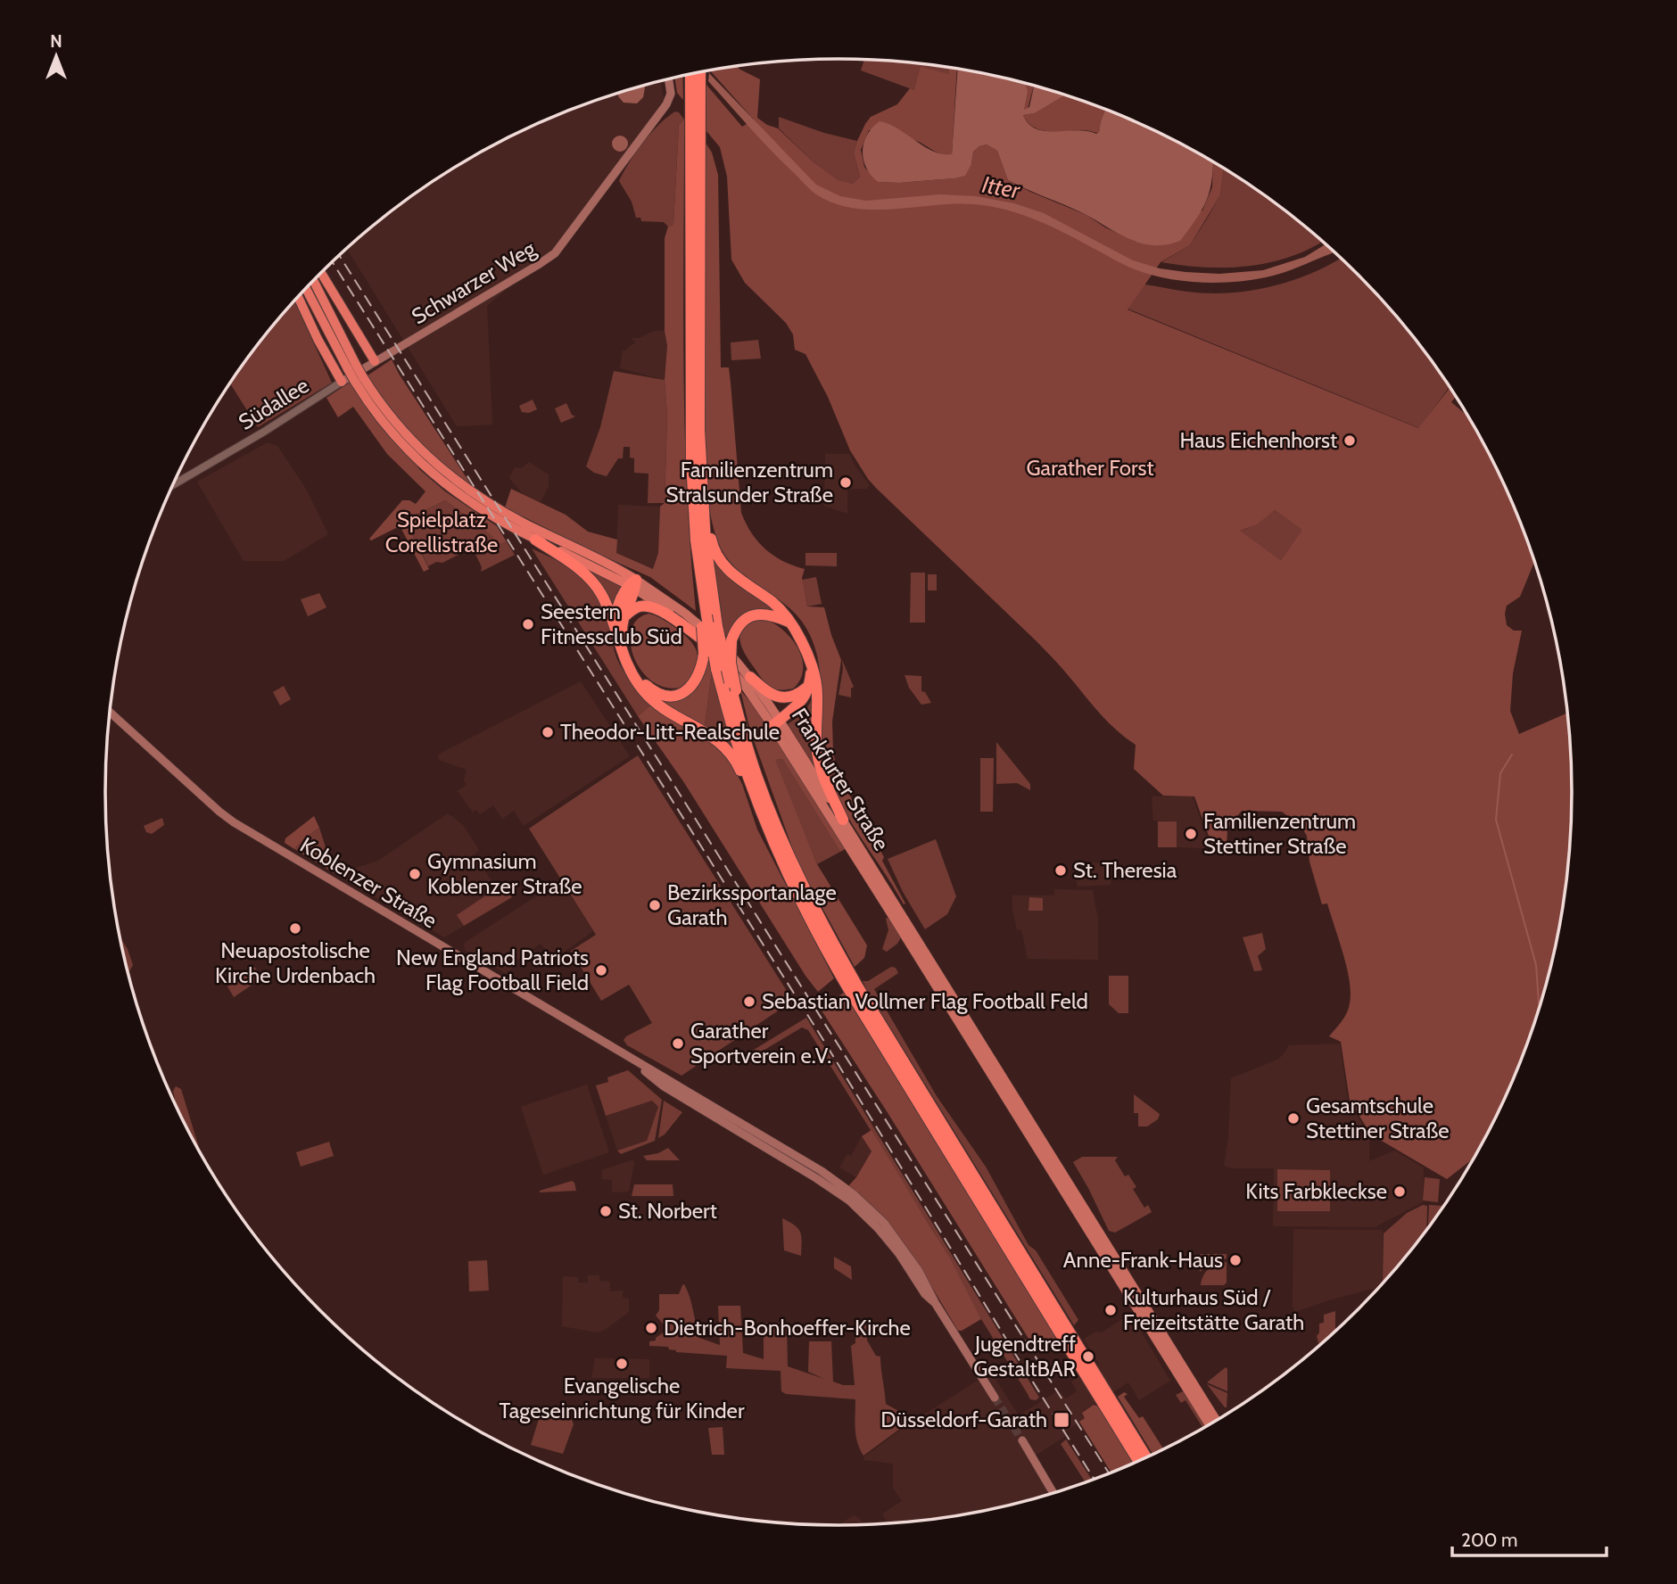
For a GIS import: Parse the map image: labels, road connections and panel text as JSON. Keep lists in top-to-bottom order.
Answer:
{
  "streets": {
    "highway": ["Frankfurter Straße"],
    "main road": ["Schwarzer Weg", "Koblenzer Straße"],
    "street": ["Südallee"]
  },
  "crossings": [
    ["Schwarzer Weg", "Südallee"]
  ],
  "water": ["Itter"],
  "parks": ["Garather Forst", "Spielplatz Corellistraße"],
  "places": {
    "other": [
      "Haus Eichenhorst",
      "Familienzentrum Stralsunder Straße",
      "Seestern Fitnessclub Süd",
      "Theodor-Litt-Realschule",
      "Familienzentrum Stettiner Straße",
      "St. Theresia",
      "Gymnasium Koblenzer Straße",
      "Bezirkssportanlage Garath",
      "Neuapostolische Kirche Urdenbach",
      "New England Patriots Flag Football Field",
      "Sebastian Vollmer Flag Football Feld",
      "Garather Sportverein e.V.",
      "Gesamtschule Stettiner Straße",
      "Kits Farbkleckse",
      "St. Norbert",
      "Anne-Frank-Haus",
      "Kulturhaus Süd / Freizeitstätte Garath",
      "Dietrich-Bonhoeffer-Kirche",
      "Jugendtreff GestaltBAR",
      "Evangelische Tageseinrichtung für Kinder"
    ],
    "transit": ["Düsseldorf-Garath"]
  },
  "scale_bar": "200 m",
  "north": "top"
}
